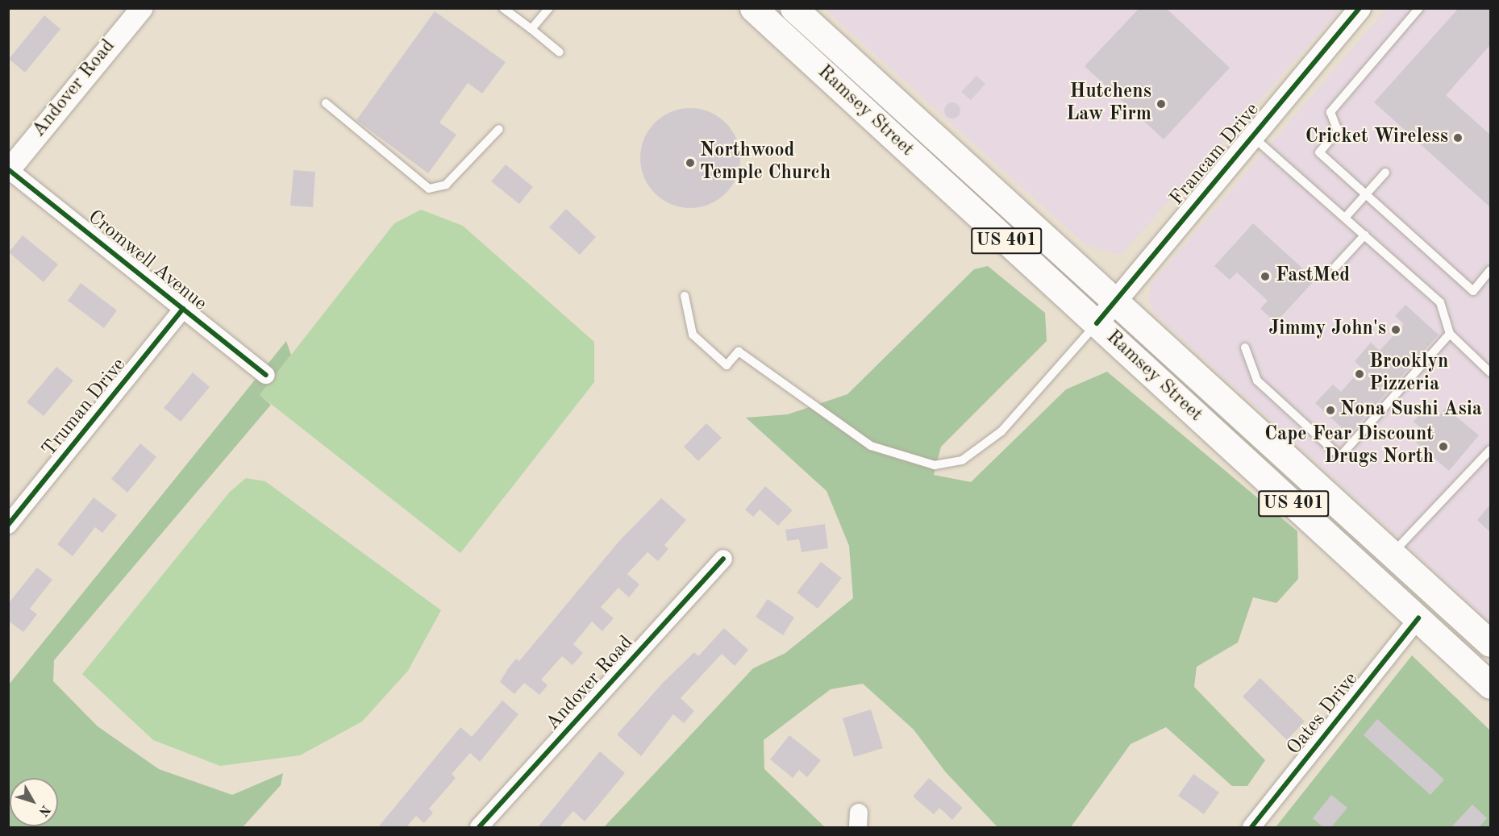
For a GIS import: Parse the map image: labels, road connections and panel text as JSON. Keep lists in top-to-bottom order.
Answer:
{
  "streets": {
    "main road": ["Ramsey Street", "US 401"],
    "street": [
      "Andover Road",
      "Francam Drive",
      "Cromwell Avenue",
      "Truman Drive",
      "Oates Drive"
    ]
  },
  "crossings": [
    ["Andover Road", "Cromwell Avenue"],
    ["Ramsey Street", "Francam Drive"],
    ["Ramsey Street", "Oates Drive"],
    ["Cromwell Avenue", "Truman Drive"]
  ],
  "places": [
    "Hutchens Law Firm",
    "Cricket Wireless",
    "Northwood Temple Church",
    "FastMed",
    "Jimmy John's",
    "Brooklyn Pizzeria",
    "Nona Sushi Asia",
    "Cape Fear Discount Drugs North"
  ],
  "north": "bottom right"
}
